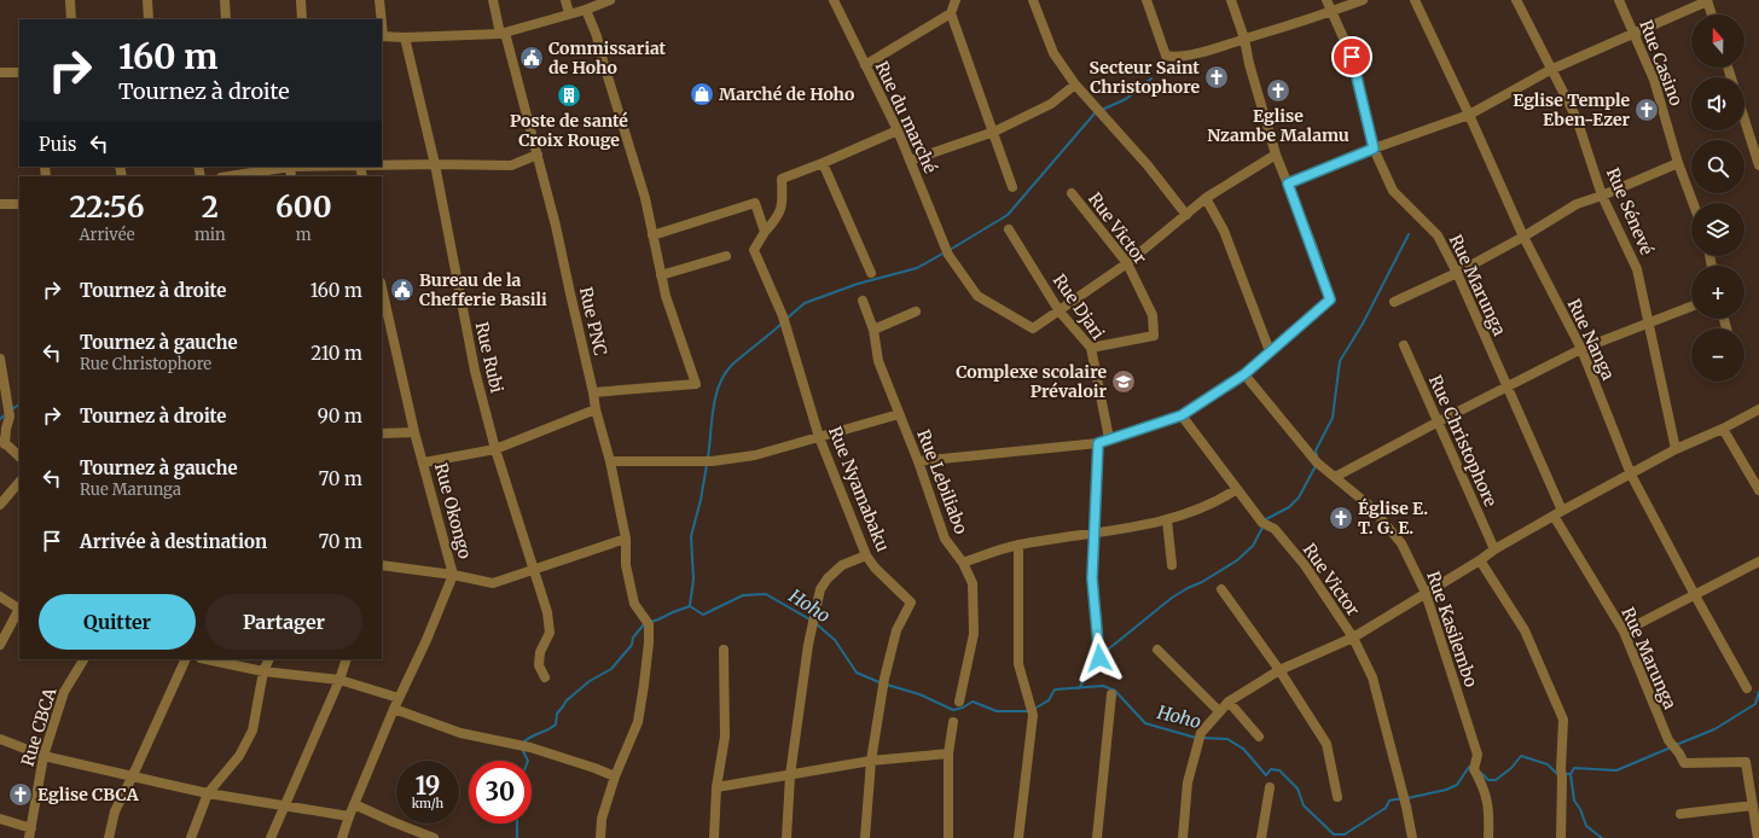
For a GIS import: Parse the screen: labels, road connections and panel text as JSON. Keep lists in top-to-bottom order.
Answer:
{
  "streets": {
    "street": [
      "Rue Casino",
      "Rue du marché",
      "Rue Sénevé",
      "Rue Victor",
      "Rue Marunga",
      "Rue Djari",
      "Rue PNC",
      "Rue Nanga",
      "Rue Rubi",
      "Rue Christophore",
      "Rue Lebiliabo",
      "Rue Nyamabaku",
      "Rue Okongo",
      "Rue Kasilembo",
      "Rue CBCA"
    ]
  },
  "crossings": [
    ["Rue du marché", "Rue Djari"],
    ["Rue Victor", "Rue Djari"]
  ],
  "water": ["Hoho"],
  "places": {
    "public building": ["Commissariat de Hoho", "Bureau de la Chefferie Basili"],
    "church": [
      "Secteur Saint Christophore",
      "Eglise Nzambe Malamu",
      "Eglise Temple Eben-Ezer",
      "Église E. T. G. E.",
      "Eglise CBCA"
    ],
    "shop": ["Marché de Hoho"],
    "building": ["Poste de santé Croix Rouge"],
    "school or university": ["Complexe scolaire Prévaloir"]
  },
  "north": "top",
  "page": {
    "map_buttons": ["+", "−"],
    "turn": ["160 m", "Tournez à droite"],
    "then": "Puis",
    "eta": [
      "22:56",
      "Arrivée",
      "2",
      "min",
      "600",
      "m"
    ],
    "list": [
      {
        "name": "Tournez à droite",
        "value": "160 m"
      },
      {
        "name": "Tournez à gauche",
        "note": "Rue Christophore",
        "value": "210 m"
      },
      {
        "name": "Tournez à droite",
        "value": "90 m"
      },
      {
        "name": "Tournez à gauche",
        "note": "Rue Marunga",
        "value": "70 m"
      },
      {
        "name": "Arrivée à destination",
        "value": "70 m"
      }
    ],
    "buttons": ["Quitter", "Partager"],
    "speed": "19 km/h",
    "limit": "30"
  }
}
